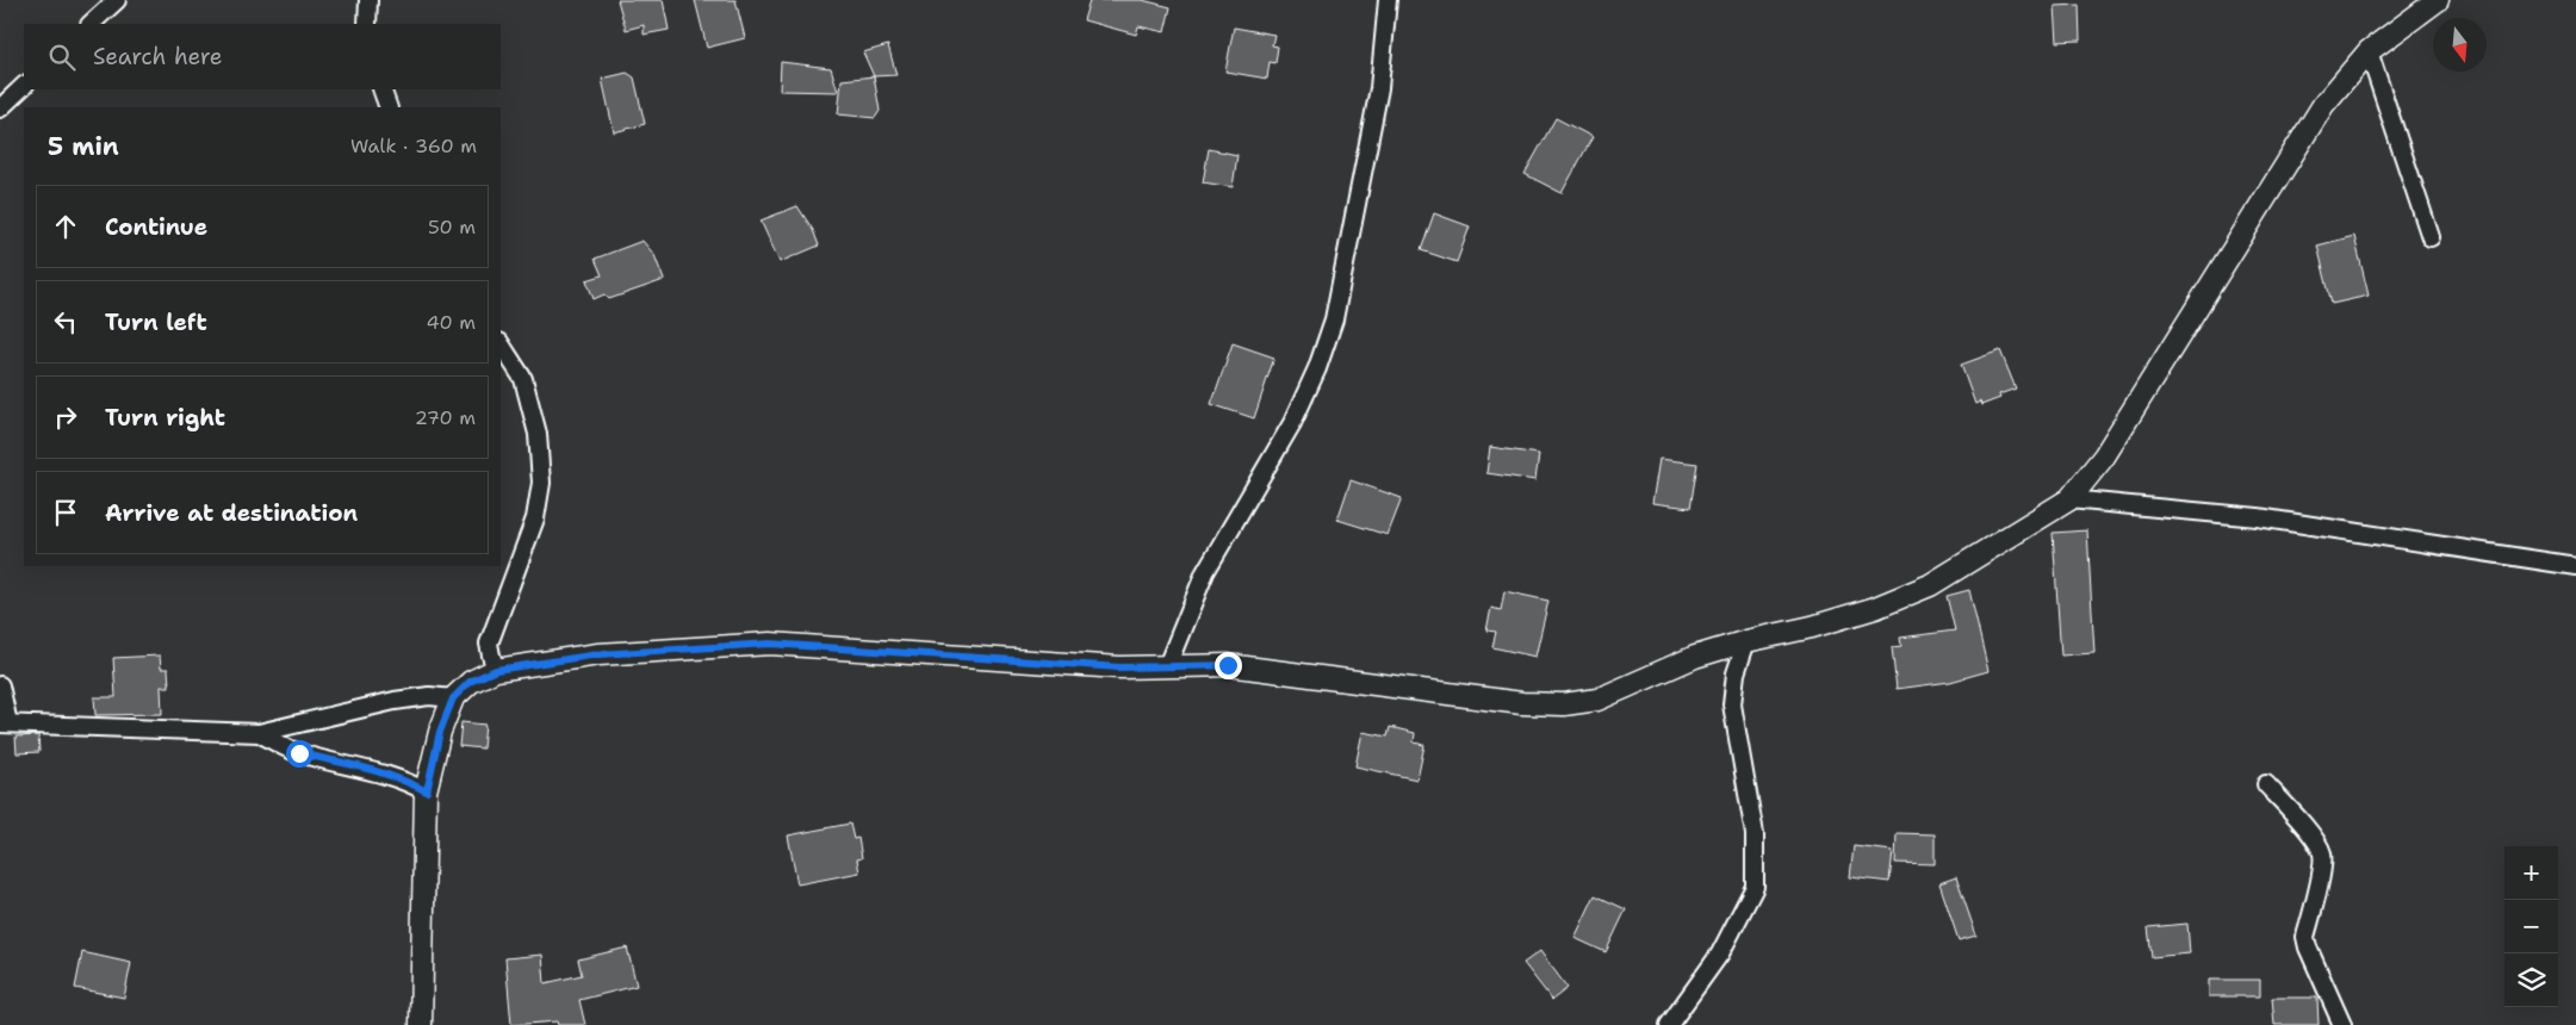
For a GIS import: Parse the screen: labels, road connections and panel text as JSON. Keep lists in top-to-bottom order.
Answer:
{
  "north": "bottom",
  "page": {
    "search": "Search here",
    "heading": ["5 min", "Walk · 360 m"],
    "list": [
      ["Continue", "50 m"],
      ["Turn left", "40 m"],
      ["Turn right", "270 m"],
      "Arrive at destination"
    ],
    "map_buttons": ["+", "−"]
  }
}
